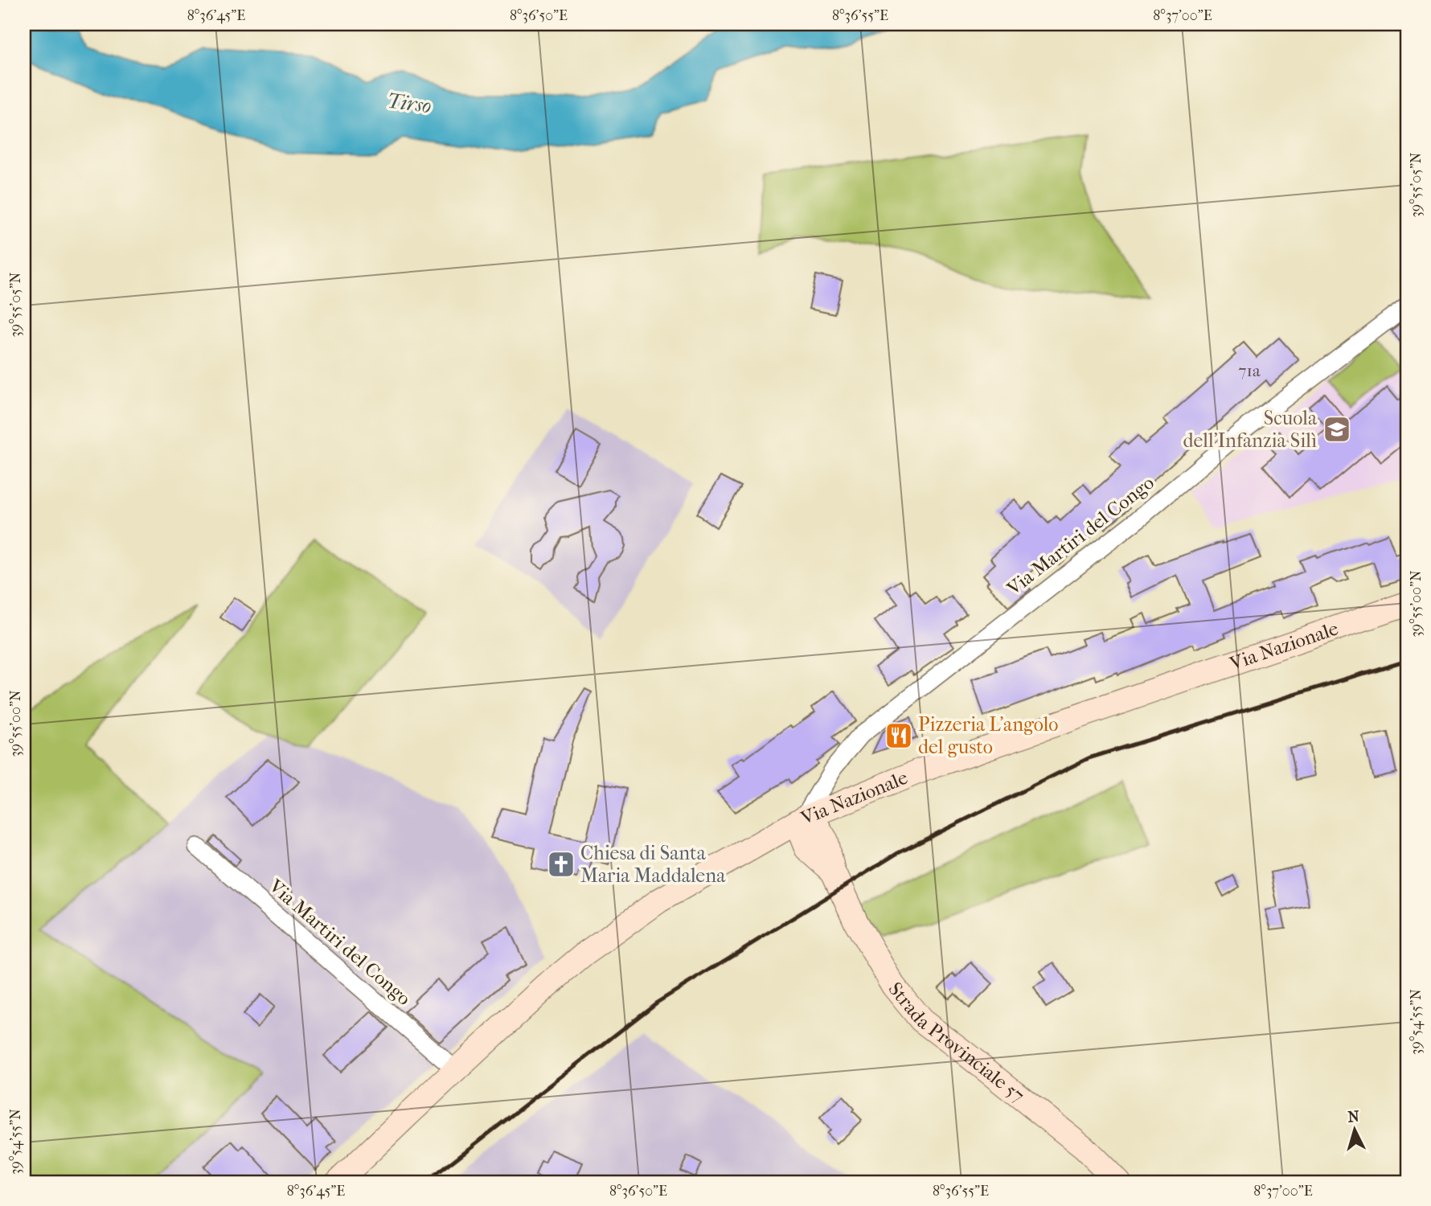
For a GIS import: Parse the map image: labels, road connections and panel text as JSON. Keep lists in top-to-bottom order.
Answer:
{
  "streets": {
    "main road": ["Via Nazionale", "Strada Provinciale 57"],
    "street": ["Via Martiri del Congo"]
  },
  "crossings": [
    ["Via Martiri del Congo", "Via Nazionale"]
  ],
  "water": ["Tirso"],
  "places": {
    "school or university": ["Scuola dell'Infanzia Silì"],
    "restaurant": ["Pizzeria L'angolo del gusto"],
    "church": ["Chiesa di Santa Maria Maddalena"]
  },
  "house_numbers": ["71a"],
  "north": "top",
  "coordinates": [
    "8°36'45\"E",
    "8°36'50\"E",
    "8°36'55\"E",
    "8°37'00\"E",
    "39°55'05\"N",
    "39°55'00\"N",
    "39°54'55\"N"
  ]
}
